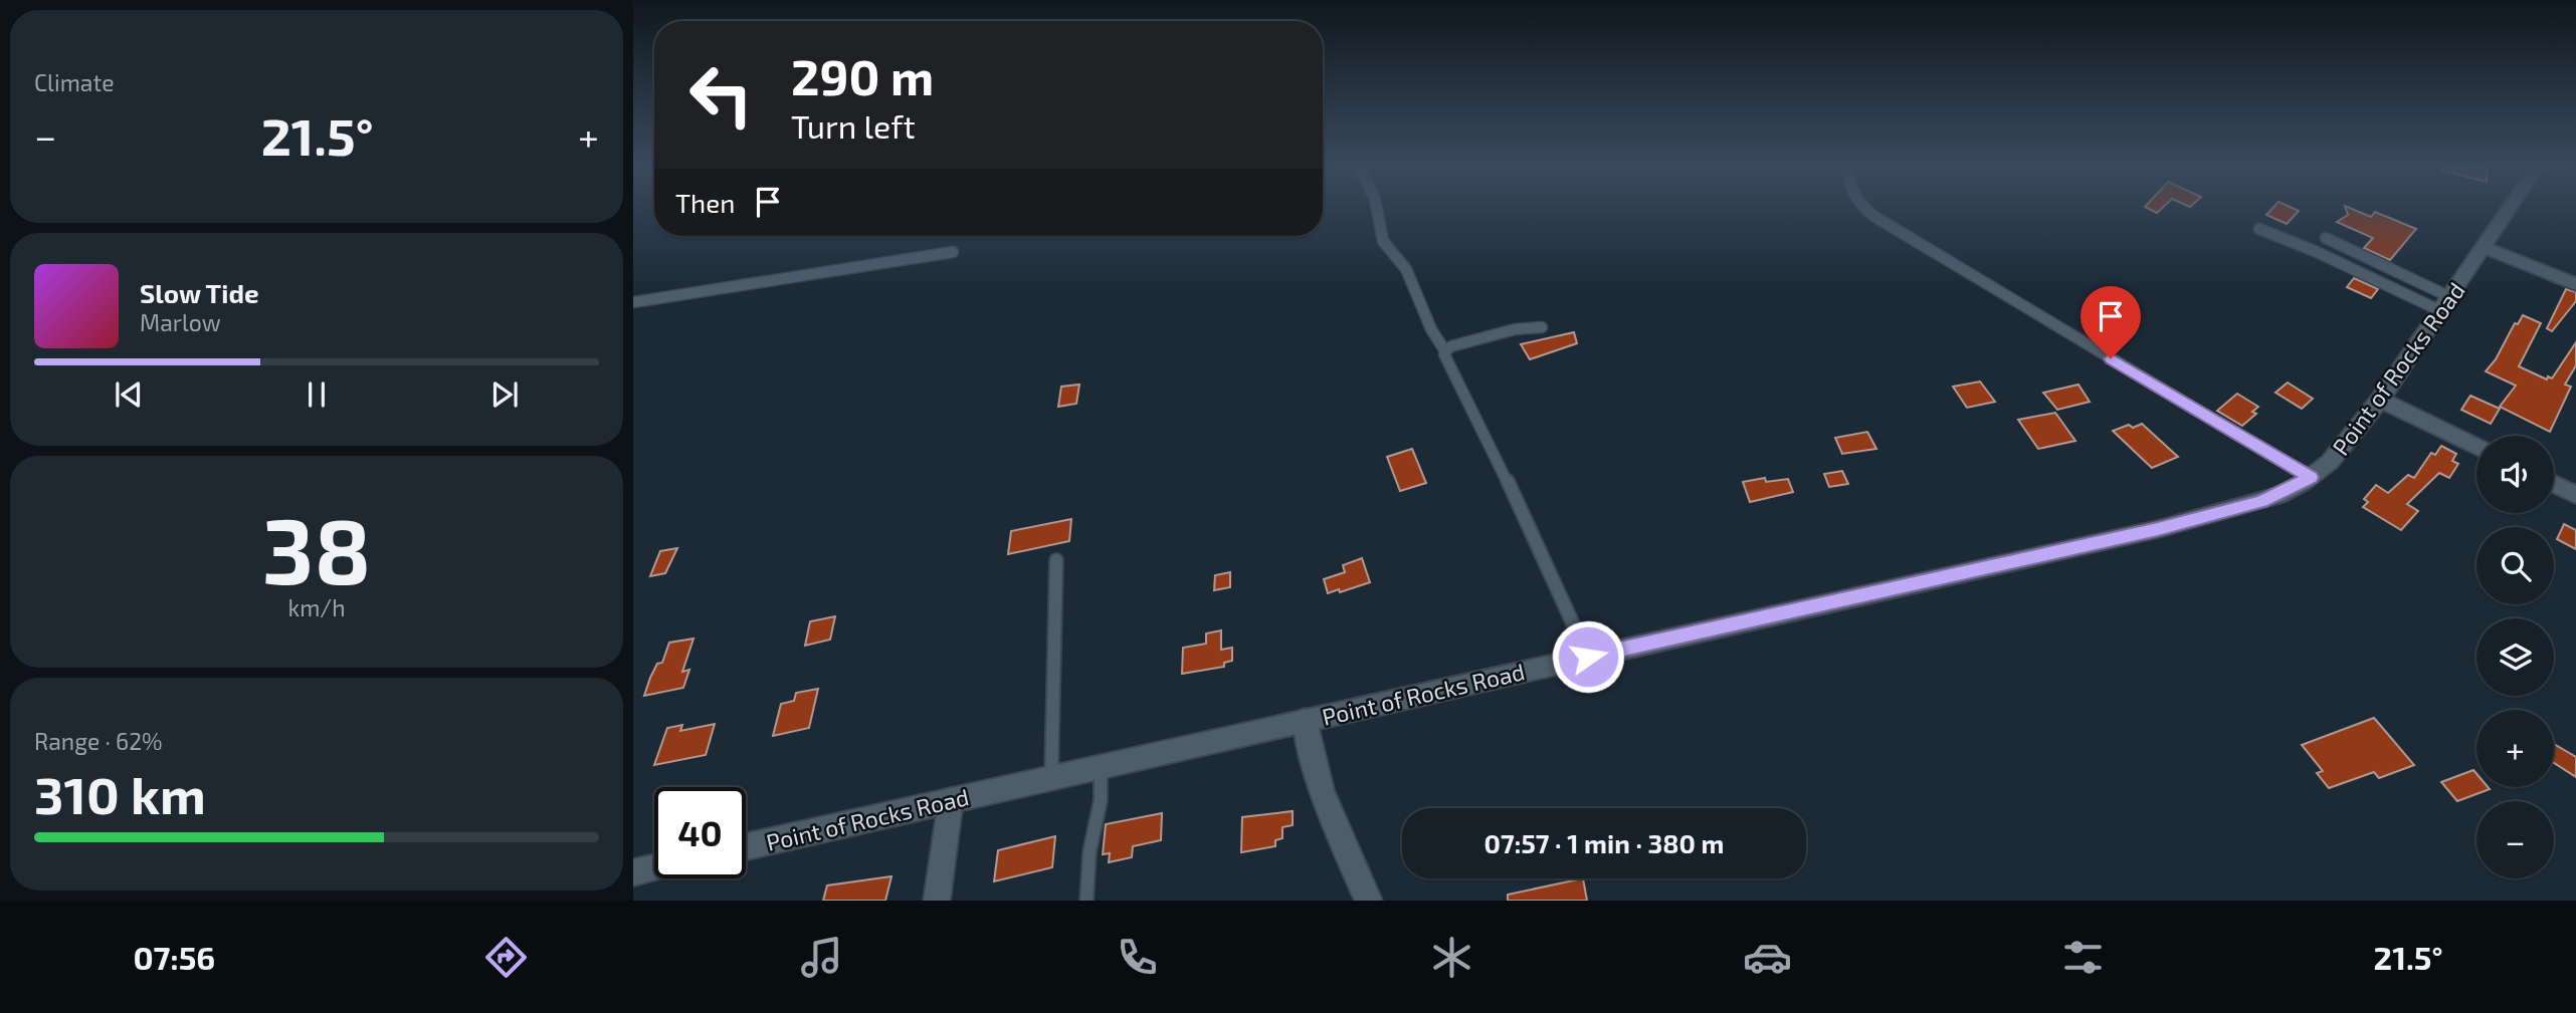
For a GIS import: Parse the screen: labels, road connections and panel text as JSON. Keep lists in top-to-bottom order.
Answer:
{
  "streets": {
    "street": ["Point of Rocks Road"]
  },
  "page": {
    "tile": [
      "Climate",
      ["38", "km/h"],
      ["Range · 62%", "310 km"]
    ],
    "turn": ["290 m", "Turn left"],
    "heat": ["−", "21.5°", "+"],
    "then": "Then",
    "song": ["Slow Tide", "Marlow"],
    "map_buttons": ["+", "−"],
    "limit": "40",
    "trip": "07:57 · 1 min · 380 m",
    "tabs": ["07:56", "21.5°"]
  }
}
